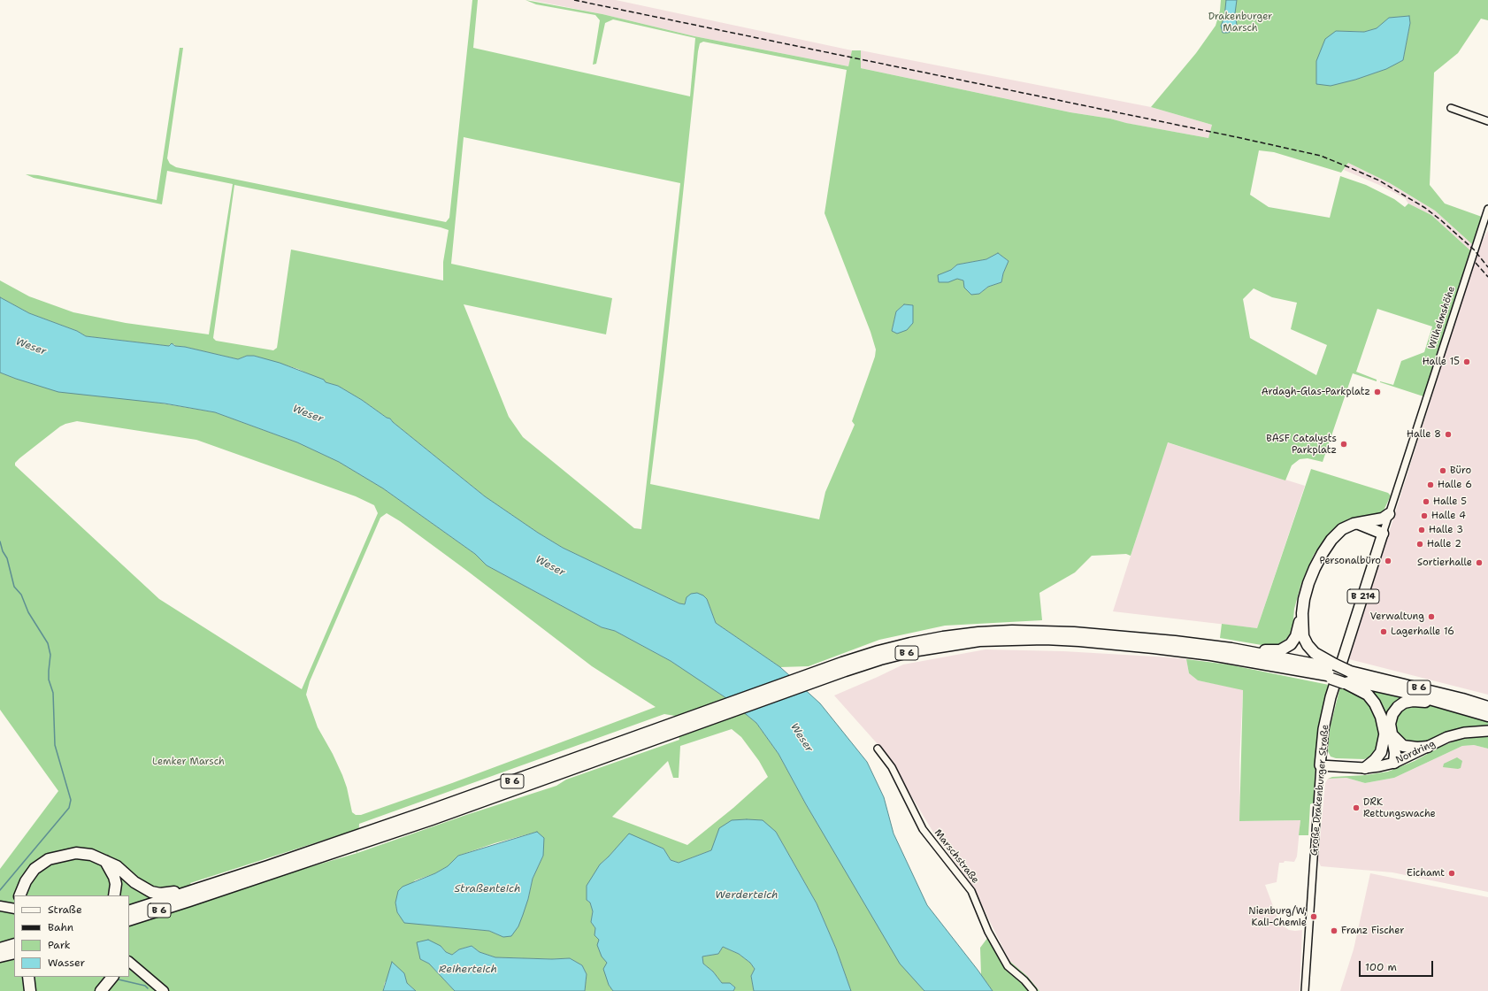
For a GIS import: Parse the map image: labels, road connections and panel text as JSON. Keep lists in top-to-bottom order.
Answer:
{
  "streets": {
    "highway": ["B 6"],
    "main road": ["B 214", "Nordring", "Große Drakenburger Straße"],
    "street": ["Wilhelmshöhe", "Marschstraße"]
  },
  "crossings": [
    ["Wilhelmshöhe", "Große Drakenburger Straße"],
    ["B 6", "Nordring"],
    ["Nordring", "Große Drakenburger Straße"]
  ],
  "water": [
    "Weser",
    "Straßenteich",
    "Werderteich",
    "Reiherteich"
  ],
  "parks": ["Drakenburger Marsch", "Lemker Marsch"],
  "places": [
    "Halle 15",
    "Ardagh-Glas-Parkplatz",
    "Halle 8",
    "BASF Catalysts Parkplatz",
    "Büro",
    "Halle 6",
    "Halle 5",
    "Halle 4",
    "Halle 3",
    "Halle 2",
    "Personalbüro",
    "Sortierhalle",
    "Verwaltung",
    "Lagerhalle 16",
    "DRK Rettungswache",
    "Eichamt",
    "Nienburg/W, Kali-Chemie",
    "Franz Fischer"
  ],
  "legend": [
    "Straße",
    "Bahn",
    "Park",
    "Wasser"
  ],
  "scale_bar": "100 m"
}
